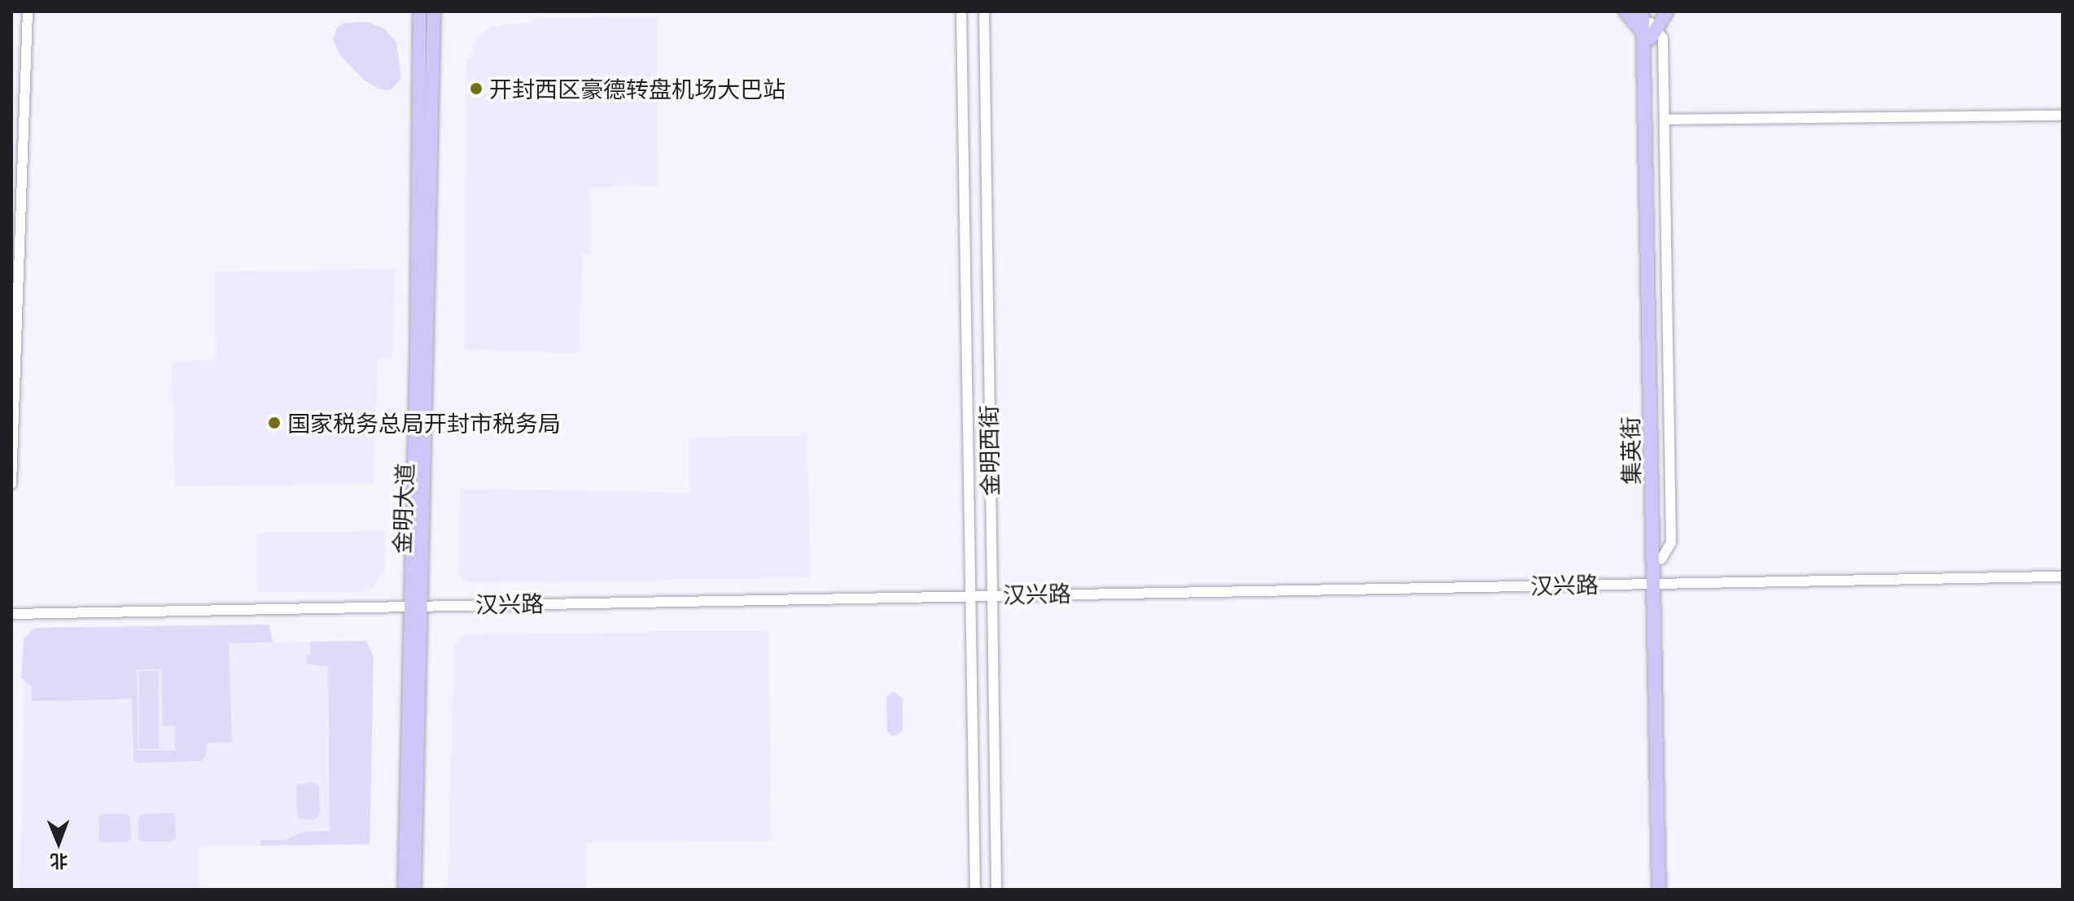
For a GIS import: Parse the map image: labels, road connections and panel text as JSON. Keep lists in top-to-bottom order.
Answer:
{
  "streets": {
    "main road": ["集英街", "金明大道"],
    "street": ["金明西街", "汉兴路"]
  },
  "crossings": [
    ["金明西街", "汉兴路"],
    ["集英街", "汉兴路"],
    ["金明大道", "汉兴路"]
  ],
  "places": ["开封西区豪德转盘机场大巴站", "国家税务总局开封市税务局"],
  "north": "bottom"
}
